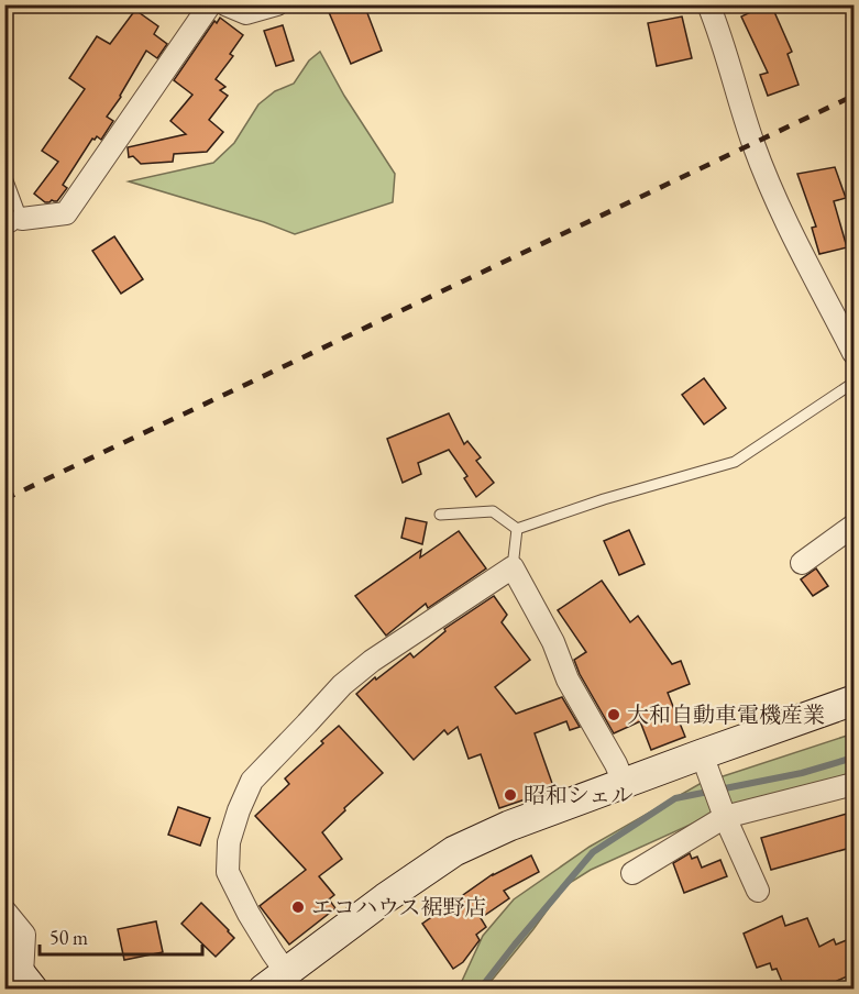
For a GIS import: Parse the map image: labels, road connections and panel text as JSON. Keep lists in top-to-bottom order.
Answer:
{
  "places": ["大和自動車電機産業", "昭和シェル", "エコハウス裾野店"],
  "scale_bar": "50 m"
}
